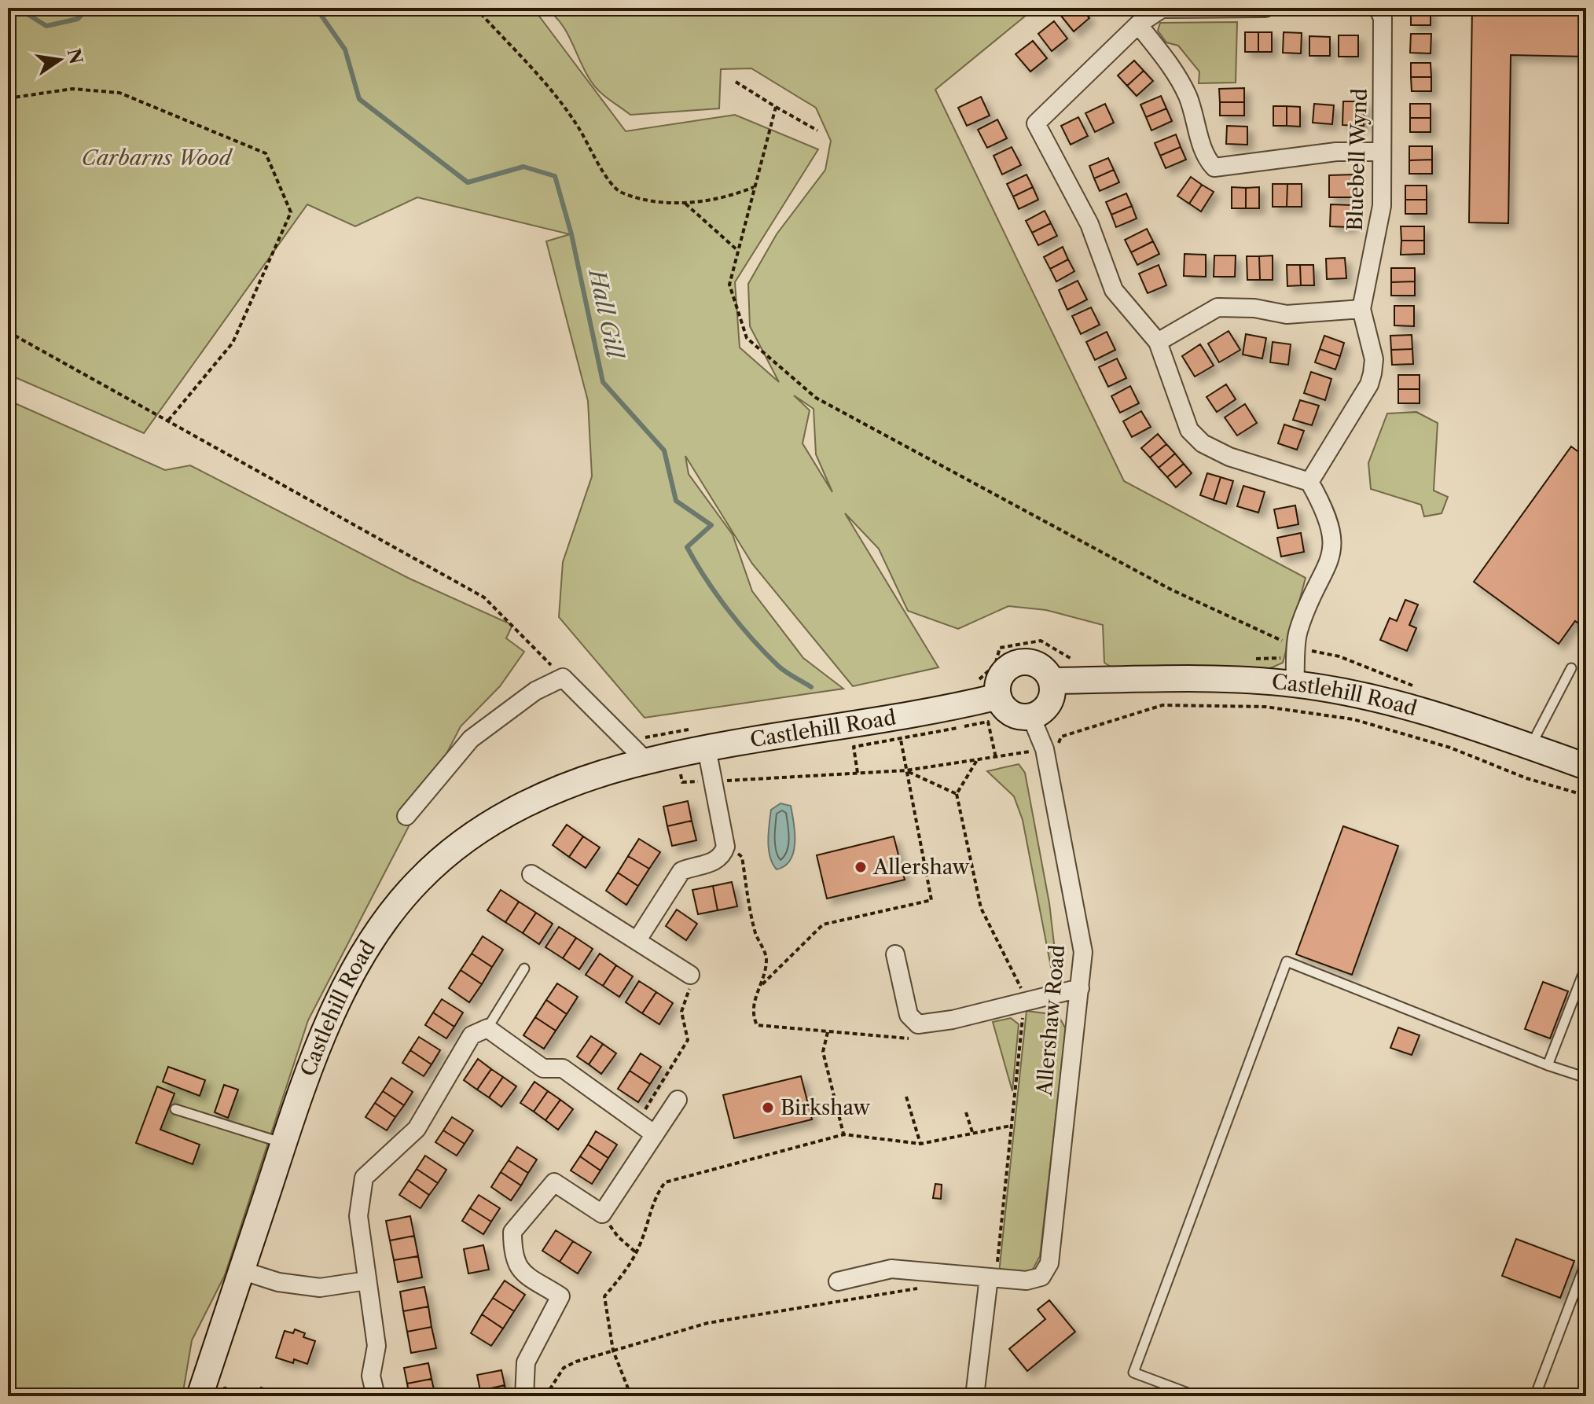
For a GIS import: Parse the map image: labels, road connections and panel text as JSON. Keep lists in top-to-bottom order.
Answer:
{
  "streets": {
    "main road": ["Castlehill Road"],
    "street": ["Bluebell Wynd", "Allershaw Road"]
  },
  "crossings": [
    ["Castlehill Road", "Allershaw Road"]
  ],
  "water": ["Hall Gill"],
  "parks": ["Carbarns Wood"],
  "places": ["Allershaw", "Birkshaw"],
  "north": "right"
}
